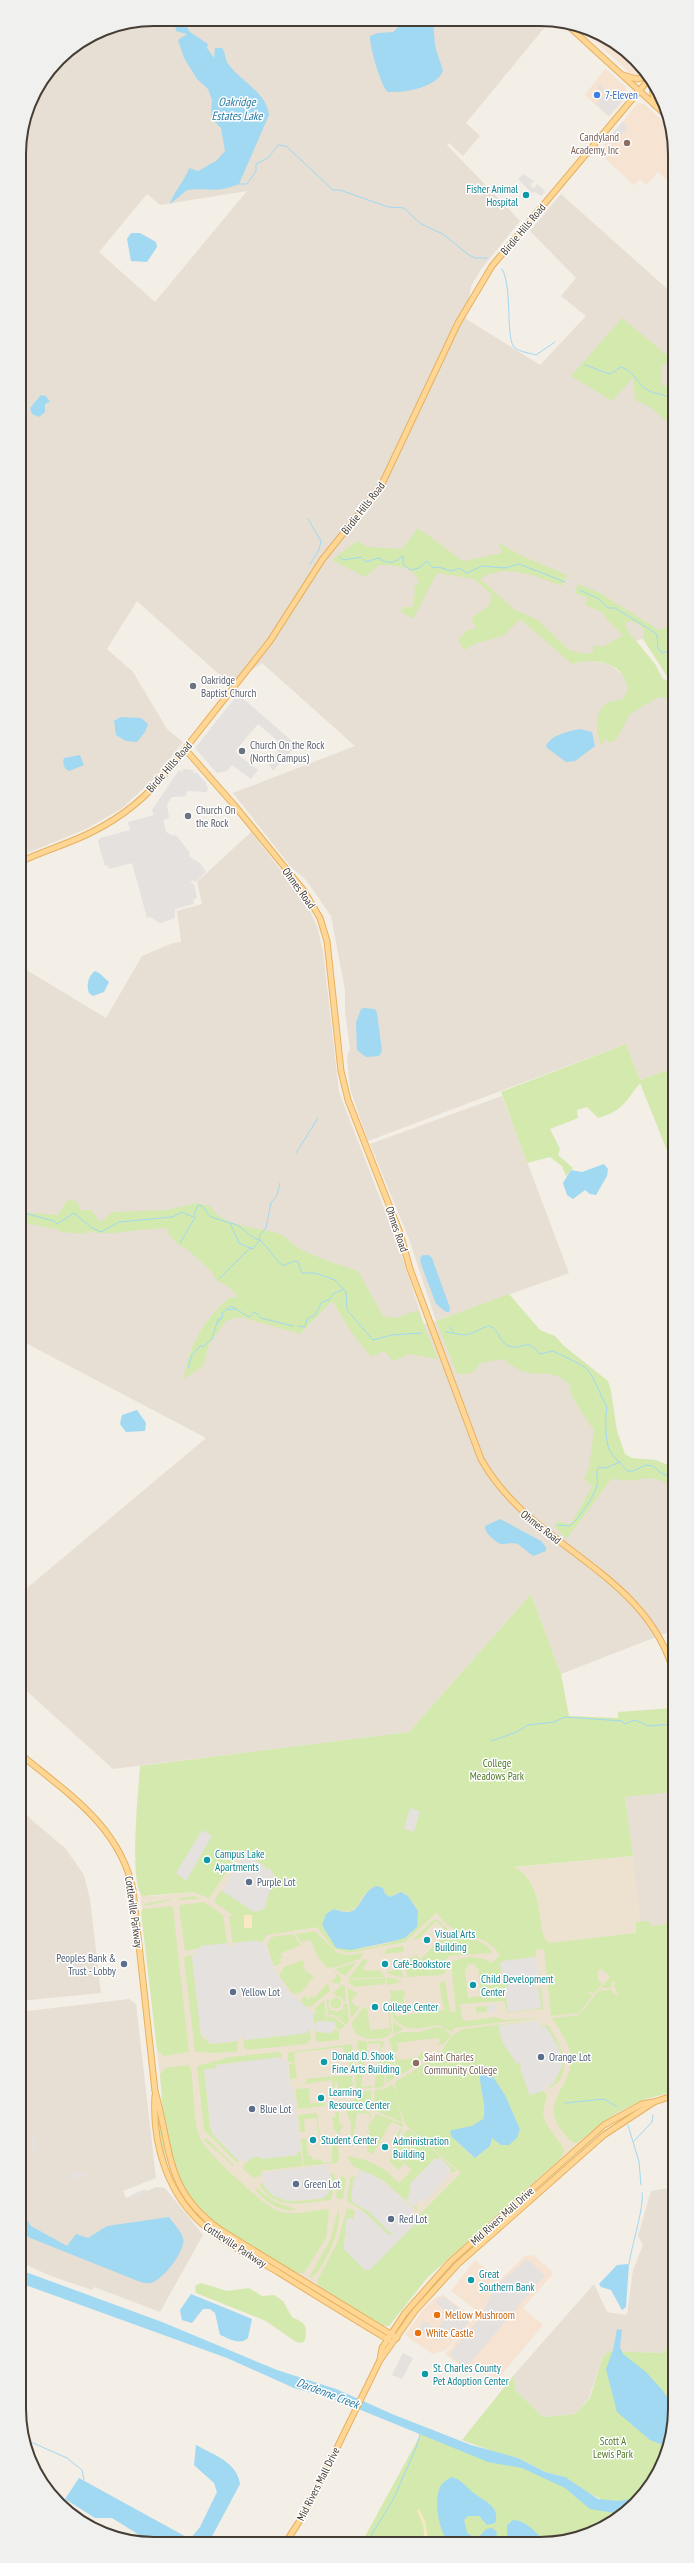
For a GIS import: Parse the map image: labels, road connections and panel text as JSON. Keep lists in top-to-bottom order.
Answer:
{
  "streets": {
    "main road": [
      "Birdie Hills Road",
      "Ohmes Road",
      "Cottleville Parkway",
      "Mid Rivers Mall Drive"
    ]
  },
  "crossings": [
    ["Birdie Hills Road", "Ohmes Road"],
    ["Cottleville Parkway", "Mid Rivers Mall Drive"]
  ],
  "water": ["Oakridge Estates Lake", "Dardenne Creek"],
  "parks": ["College Meadows Park", "Scott A Lewis Park"],
  "places": [
    "7-Eleven",
    "Candyland Academy, Inc",
    "Fisher Animal Hospital",
    "Oakridge Baptist Church",
    "Church On the Rock (North Campus)",
    "Church On the Rock",
    "Campus Lake Apartments",
    "Purple Lot",
    "Visual Arts Building",
    "Peoples Bank & Trust - Lobby",
    "Café-Bookstore",
    "Child Development Center",
    "Yellow Lot",
    "College Center",
    "Orange Lot",
    "Donald D. Shook Fine Arts Building",
    "Saint Charles Community College",
    "Learning Resource Center",
    "Blue Lot",
    "Student Center",
    "Administration Building",
    "Green Lot",
    "Red Lot",
    "Great Southern Bank",
    "Mellow Mushroom",
    "White Castle",
    "St. Charles County Pet Adoption Center"
  ]
}
